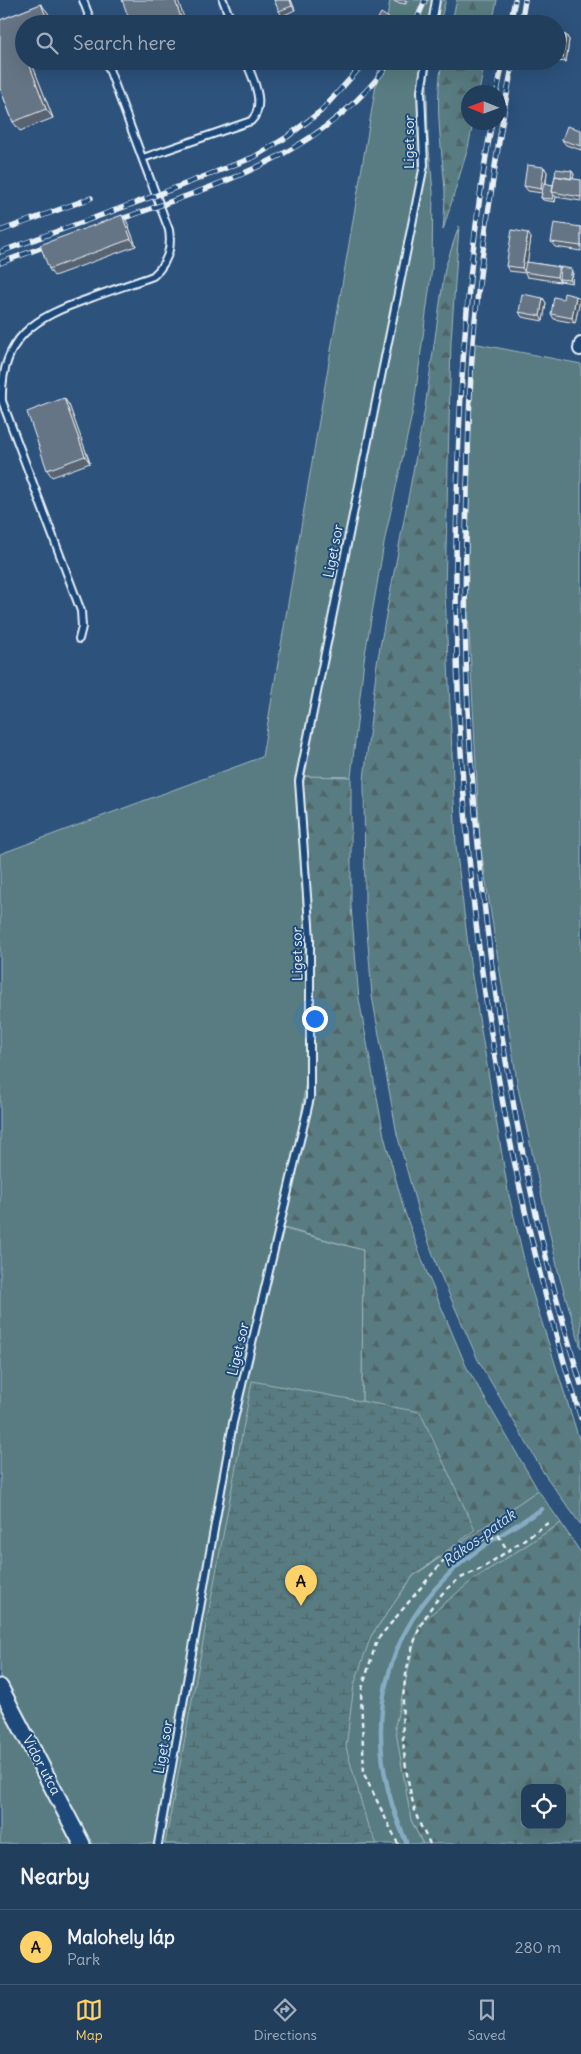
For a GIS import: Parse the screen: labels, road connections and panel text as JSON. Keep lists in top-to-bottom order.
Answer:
{
  "streets": {
    "street": ["Vidor utca"],
    "lane": ["Liget sor"]
  },
  "water": ["Rákos-patak"],
  "north": "left",
  "page": {
    "search": "Search here",
    "pins": "A",
    "heading": "Nearby",
    "list": [
      {
        "mark": "A",
        "name": "Malohely láp",
        "note": "Park",
        "value": "280 m"
      }
    ],
    "nav": ["Map", "Directions", "Saved"]
  }
}
